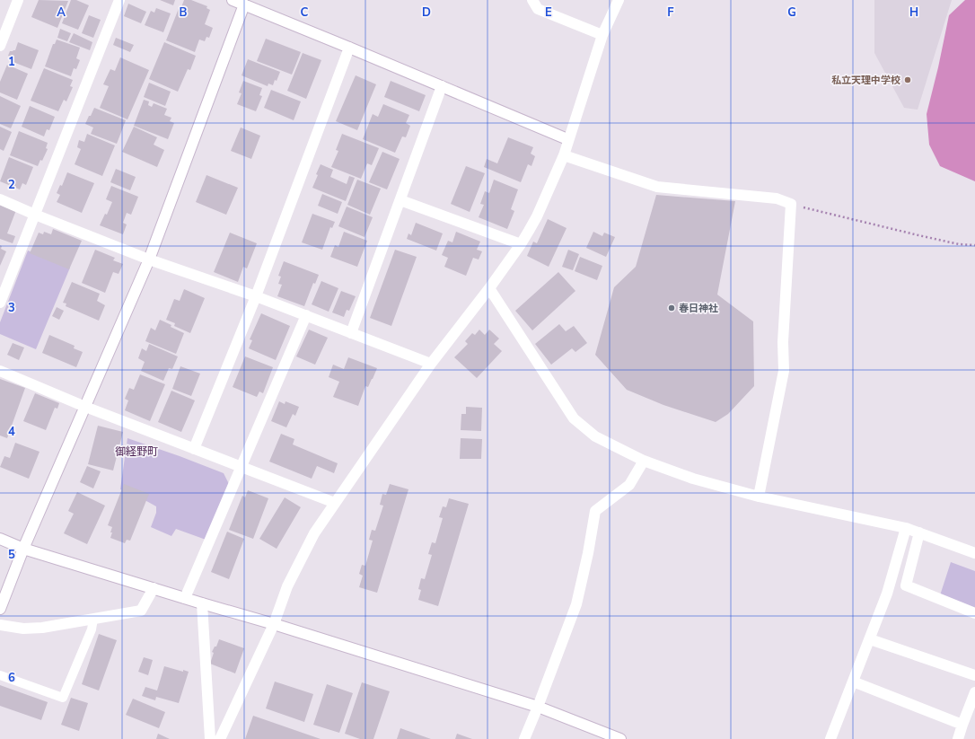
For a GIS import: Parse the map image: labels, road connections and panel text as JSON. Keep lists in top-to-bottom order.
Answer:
{
  "districts": ["御経野町"],
  "places": ["私立天理中学校", "春日神社"],
  "grid": {
    "columns": [
      "A",
      "B",
      "C",
      "D",
      "E",
      "F",
      "G",
      "H"
    ],
    "rows": [
      "1",
      "2",
      "3",
      "4",
      "5",
      "6"
    ]
  }
}
